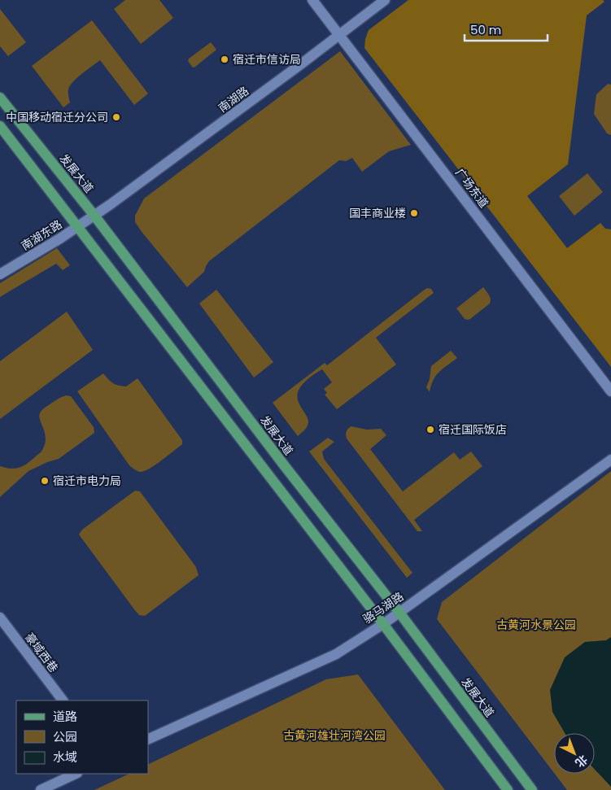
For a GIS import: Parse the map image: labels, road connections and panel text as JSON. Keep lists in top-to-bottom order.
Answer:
{
  "streets": {
    "main road": ["发展大道"],
    "street": [
      "南湖路",
      "广场东道",
      "南湖东路",
      "骆马湖路",
      "豪域西巷"
    ]
  },
  "crossings": [
    ["南湖路", "发展大道"],
    ["南湖路", "广场东道"],
    ["南湖路", "南湖东路"],
    ["发展大道", "南湖东路"],
    ["发展大道", "骆马湖路"]
  ],
  "parks": ["古黄河水景公园", "古黄河雄壮河湾公园"],
  "places": [
    "宿迁市信访局",
    "中国移动宿迁分公司",
    "国丰商业楼",
    "宿迁国际饭店",
    "宿迁市电力局"
  ],
  "legend": ["道路", "公园", "水域"],
  "scale_bar": "50 m",
  "north": "bottom right"
}
